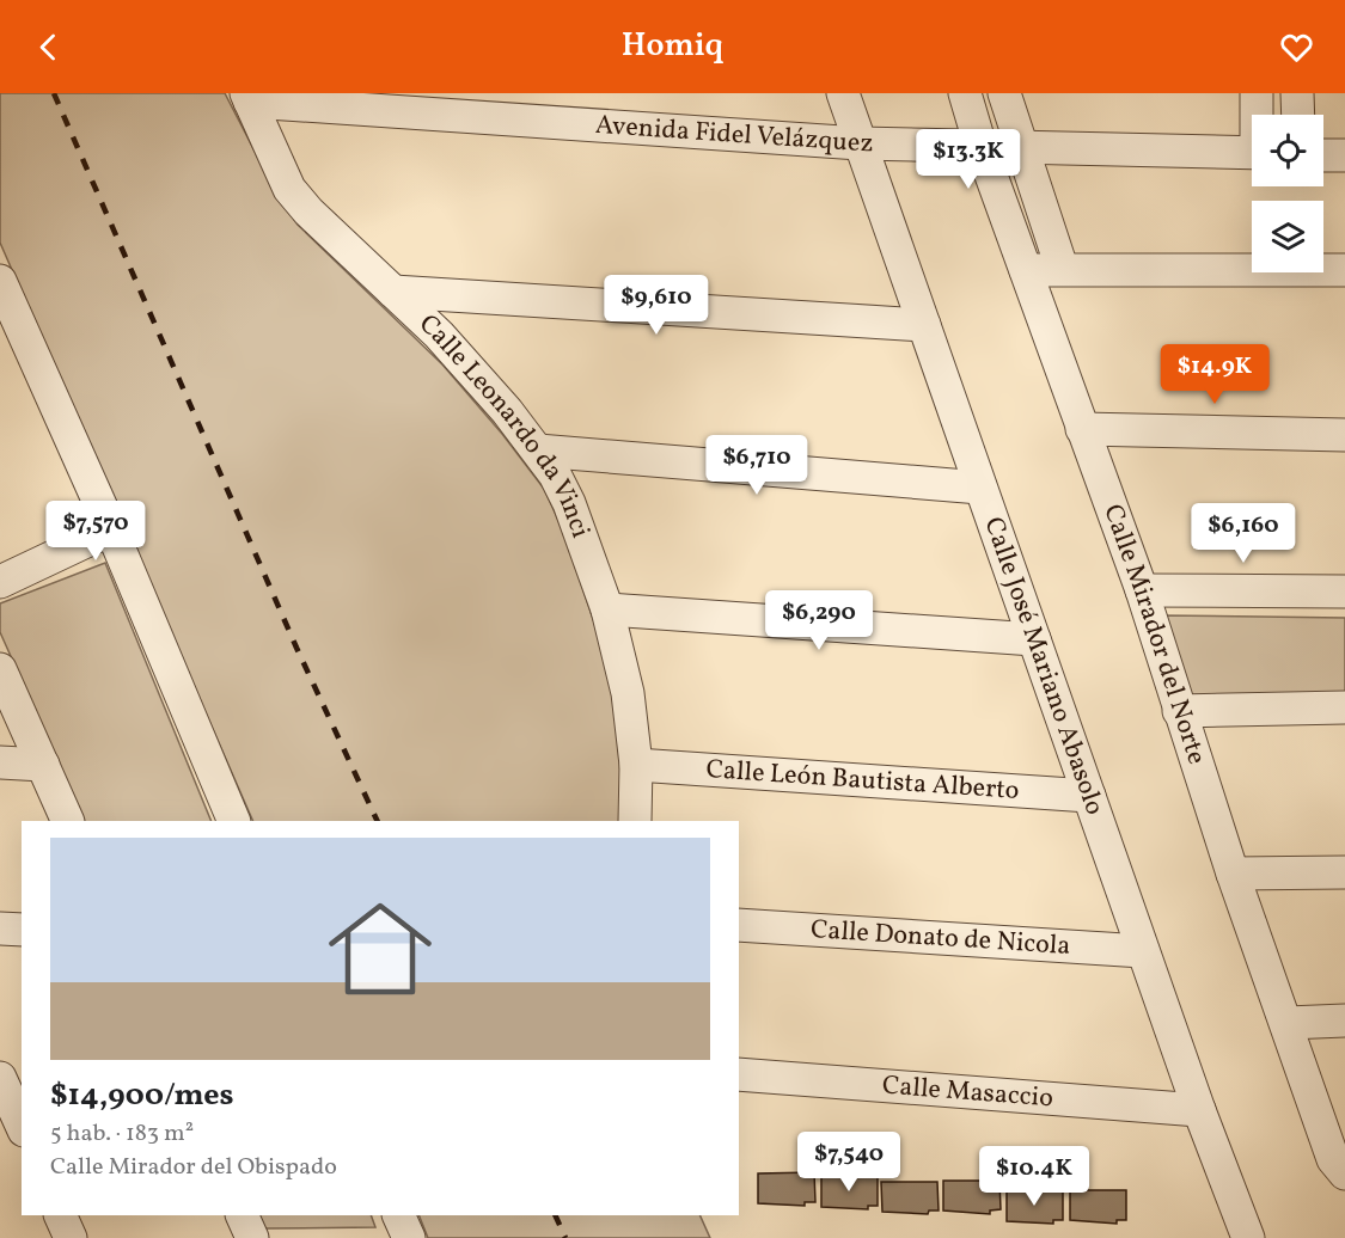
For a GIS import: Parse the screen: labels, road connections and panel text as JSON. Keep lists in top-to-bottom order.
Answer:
{
  "streets": {
    "street": [
      "Avenida Fidel Velázquez",
      "Calle Leonardo da Vinci",
      "Calle Mirador del Norte",
      "Calle José Mariano Abasolo",
      "Calle León Bautista Alberto",
      "Calle Donato de Nicola",
      "Calle Masaccio"
    ]
  },
  "crossings": [
    ["Avenida Fidel Velázquez", "Calle Leonardo da Vinci"],
    ["Avenida Fidel Velázquez", "Calle Mirador del Norte"],
    ["Avenida Fidel Velázquez", "Calle José Mariano Abasolo"],
    ["Calle Leonardo da Vinci", "Calle León Bautista Alberto"],
    ["Calle José Mariano Abasolo", "Calle León Bautista Alberto"],
    ["Calle José Mariano Abasolo", "Calle Donato de Nicola"],
    ["Calle José Mariano Abasolo", "Calle Masaccio"]
  ],
  "page": {
    "header": "Homiq",
    "price": [
      "$13.3K",
      "$9,610",
      "$14.9K",
      "$6,710",
      "$7,570",
      "$6,160",
      "$6,290",
      "$7,540",
      "$10.4K"
    ],
    "list": [
      {
        "name": "$14,900/mes",
        "note": "5 hab. · 183 m² · Calle Mirador del Obispado"
      }
    ]
  }
}
